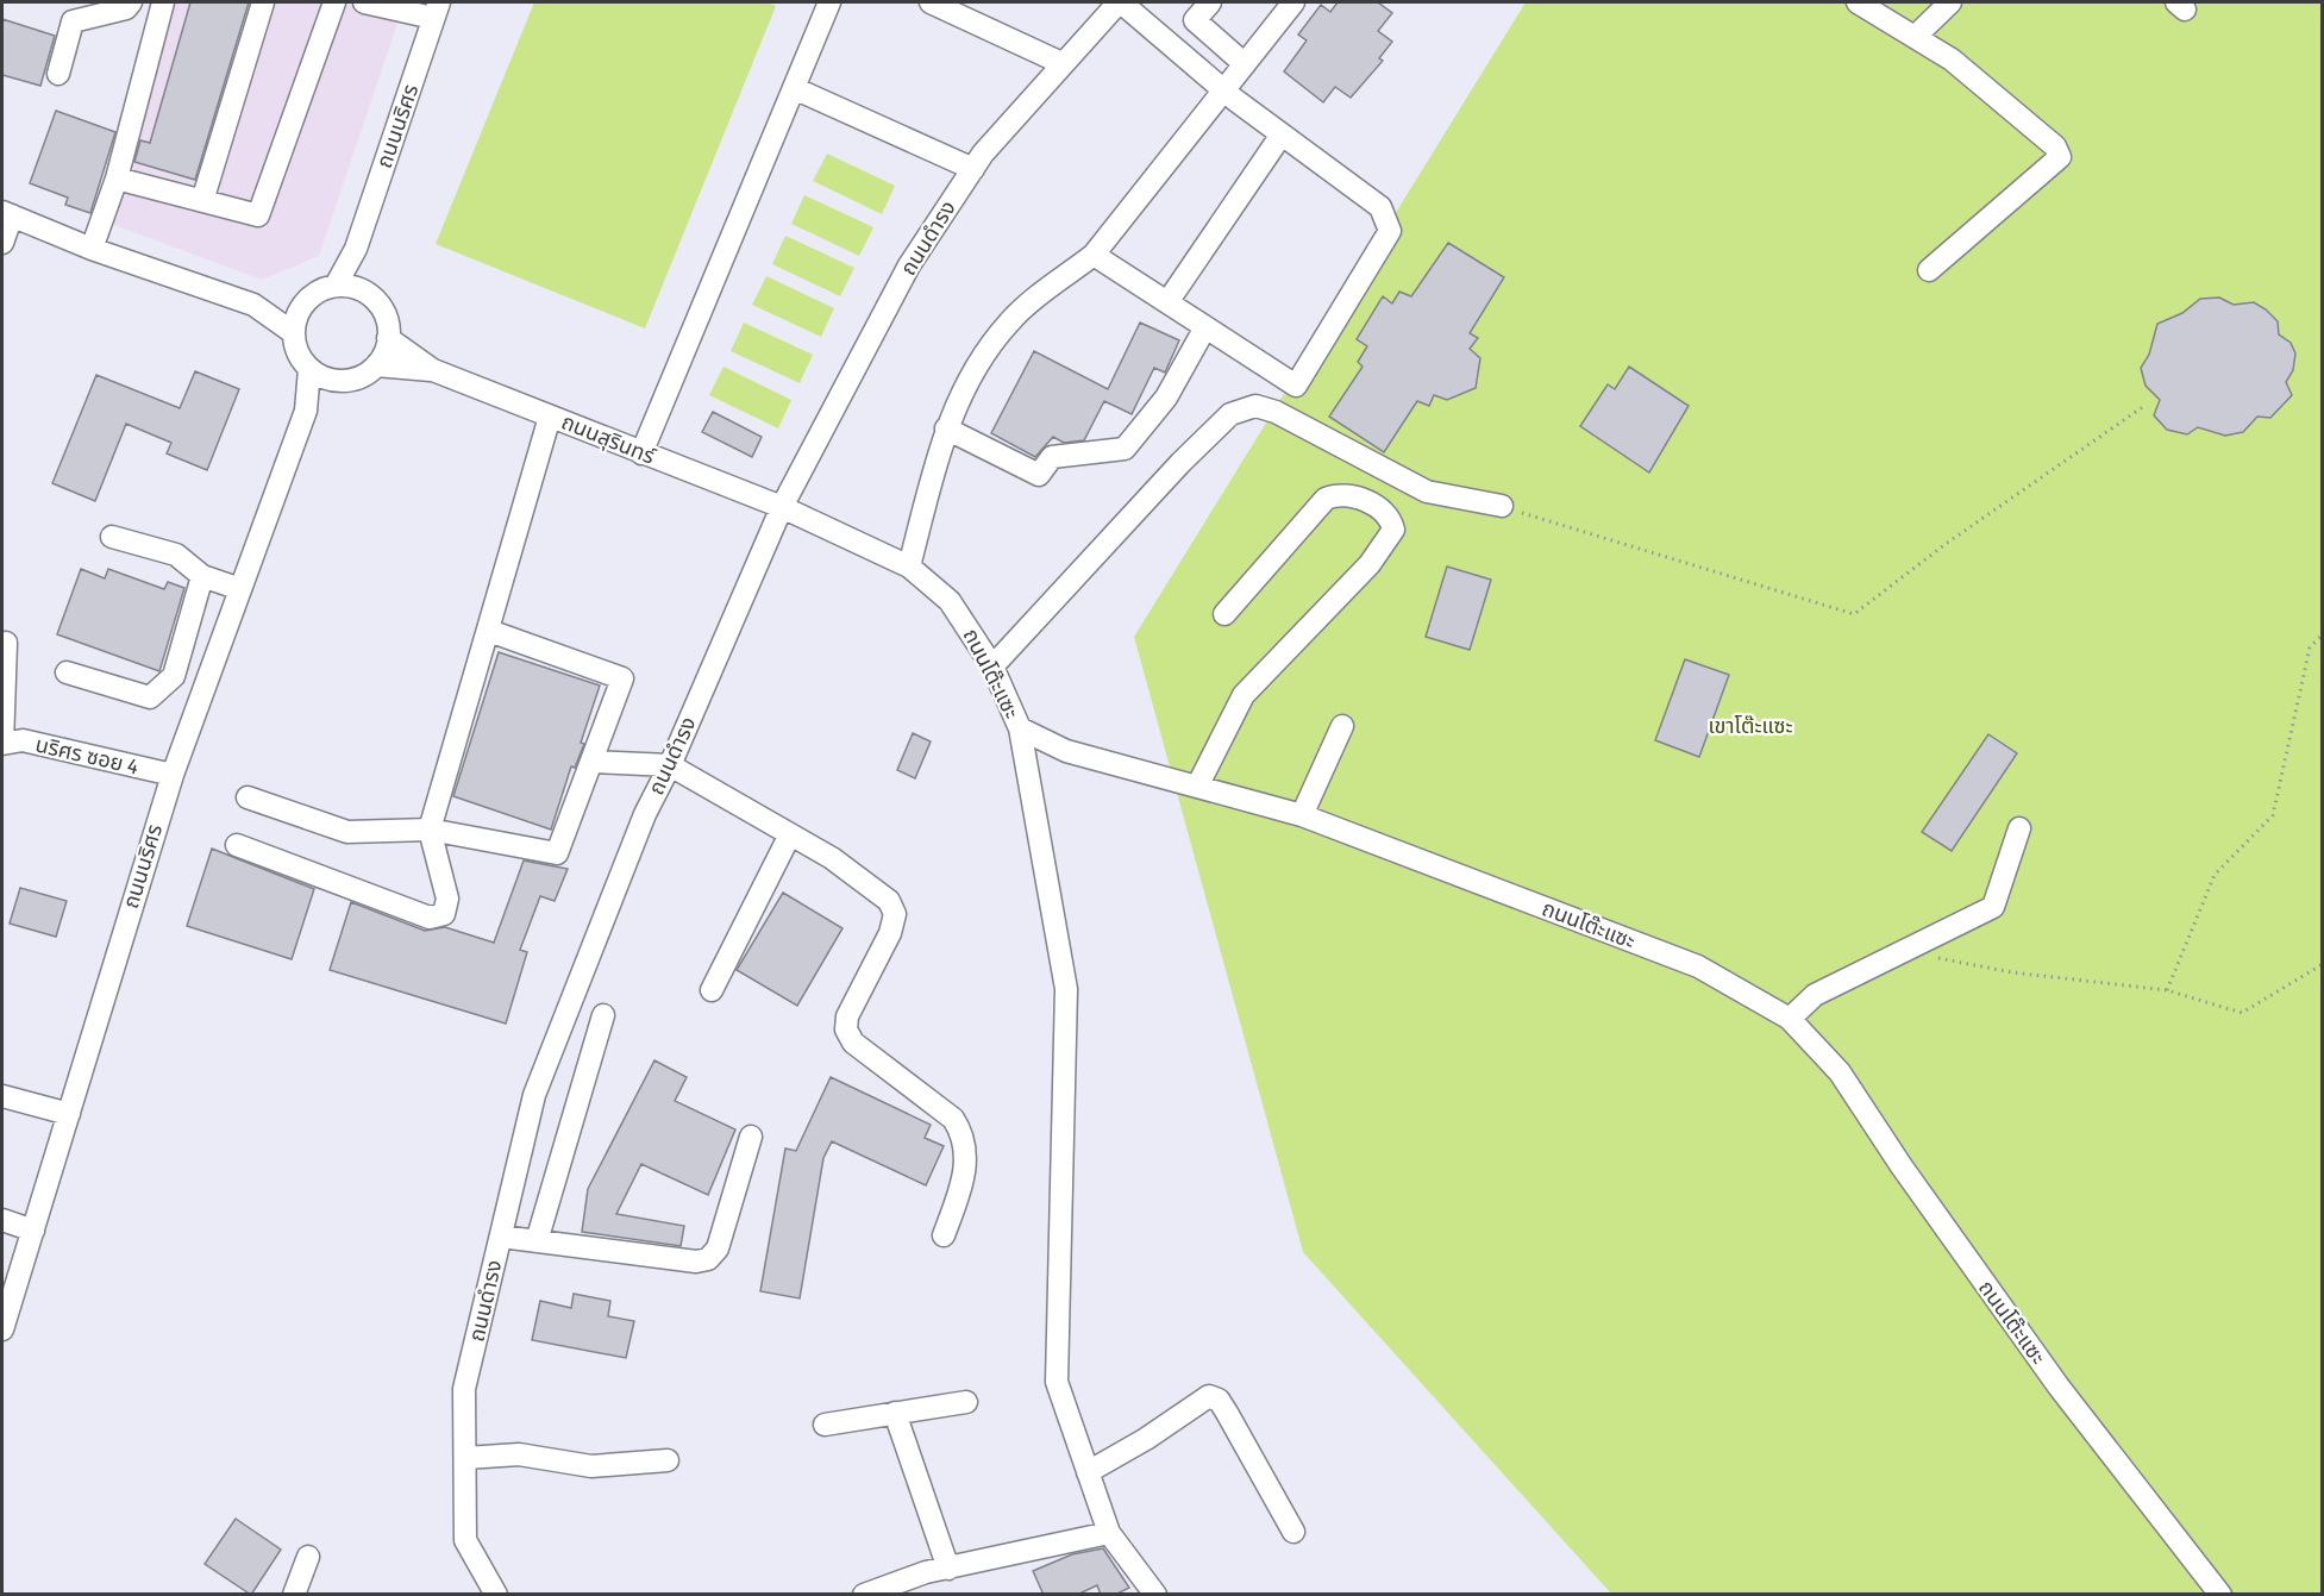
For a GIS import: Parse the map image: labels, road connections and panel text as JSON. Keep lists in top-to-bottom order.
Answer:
{
  "streets": {
    "street": [
      "ถนนนริศร",
      "ถนนดำรง",
      "ถนนสุรินทร์",
      "ถนนโต๊ะแซะ",
      "นริศร ซอย 4"
    ]
  },
  "crossings": [
    ["ถนนนริศร", "ถนนสุรินทร์"],
    ["ถนนนริศร", "นริศร ซอย 4"],
    ["ถนนดำรง", "ถนนสุรินทร์"],
    ["ถนนดำรง", "ถนนโต๊ะแซะ"],
    ["ถนนสุรินทร์", "ถนนโต๊ะแซะ"]
  ],
  "parks": ["เขาโต๊ะแซะ"]
}
